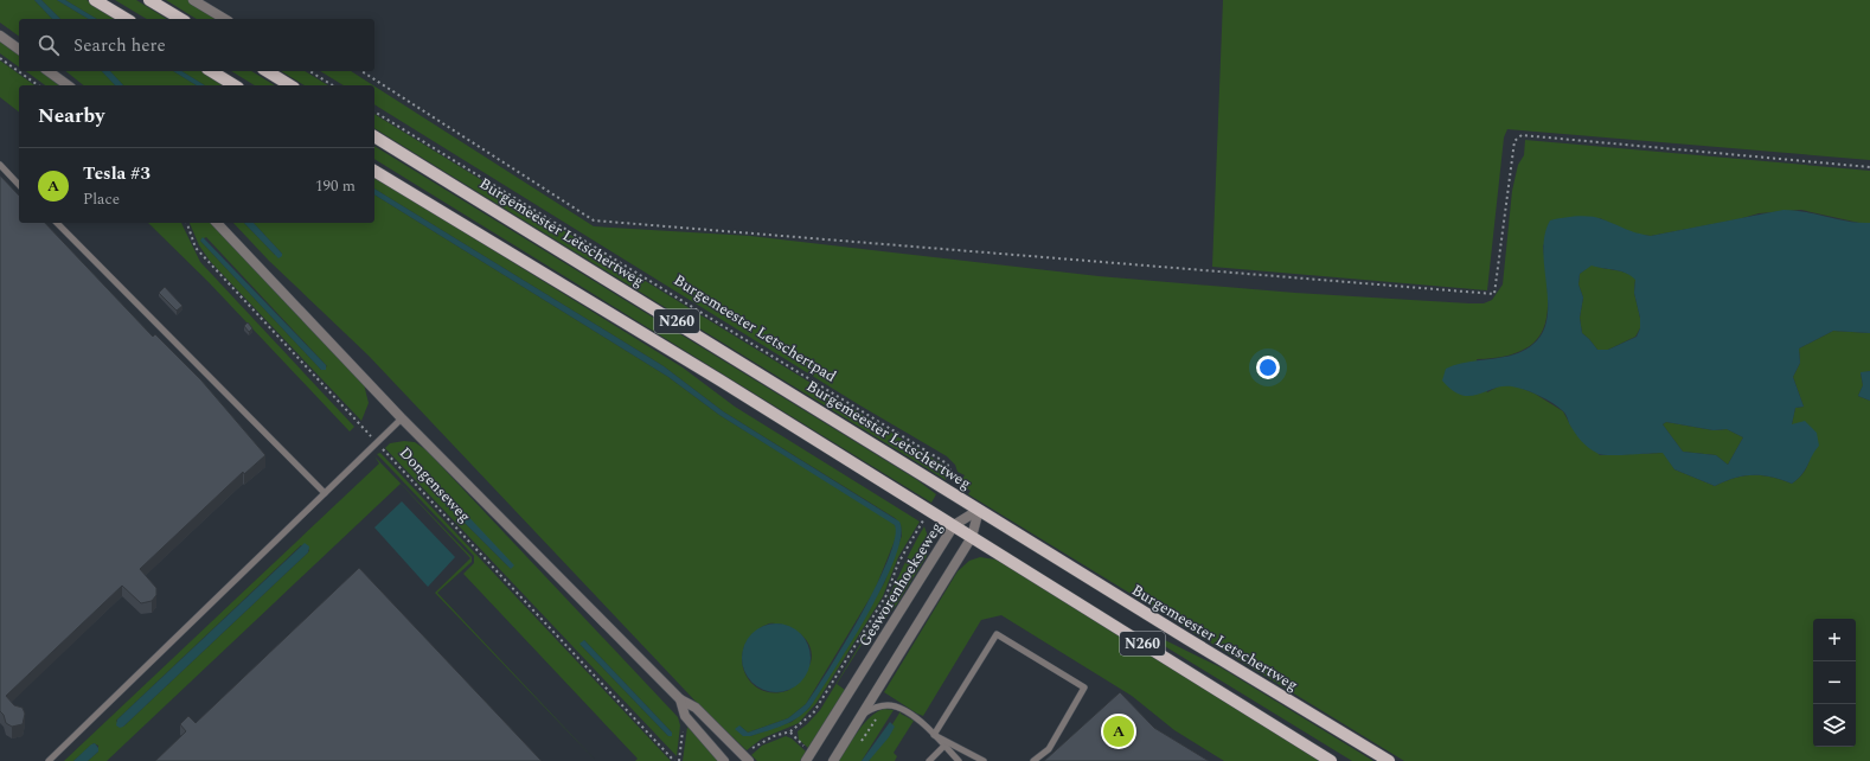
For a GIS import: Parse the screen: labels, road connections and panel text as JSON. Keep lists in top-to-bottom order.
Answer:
{
  "streets": {
    "main road": ["Burgemeester Letschertweg", "N260"],
    "street": ["Dongenseweg", "Gesworenhoekseweg"],
    "path": ["Burgemeester Letschertpad"]
  },
  "crossings": [
    ["Burgemeester Letschertweg", "Burgemeester Letschertpad"],
    ["Burgemeester Letschertweg", "Gesworenhoekseweg"],
    ["N260", "Gesworenhoekseweg"],
    ["Dongenseweg", "Gesworenhoekseweg"]
  ],
  "page": {
    "search": "Search here",
    "heading": "Nearby",
    "list": [
      {
        "mark": "A",
        "name": "Tesla #3",
        "note": "Place",
        "value": "190 m"
      }
    ],
    "map_buttons": ["+", "−"],
    "pins": "A"
  }
}
